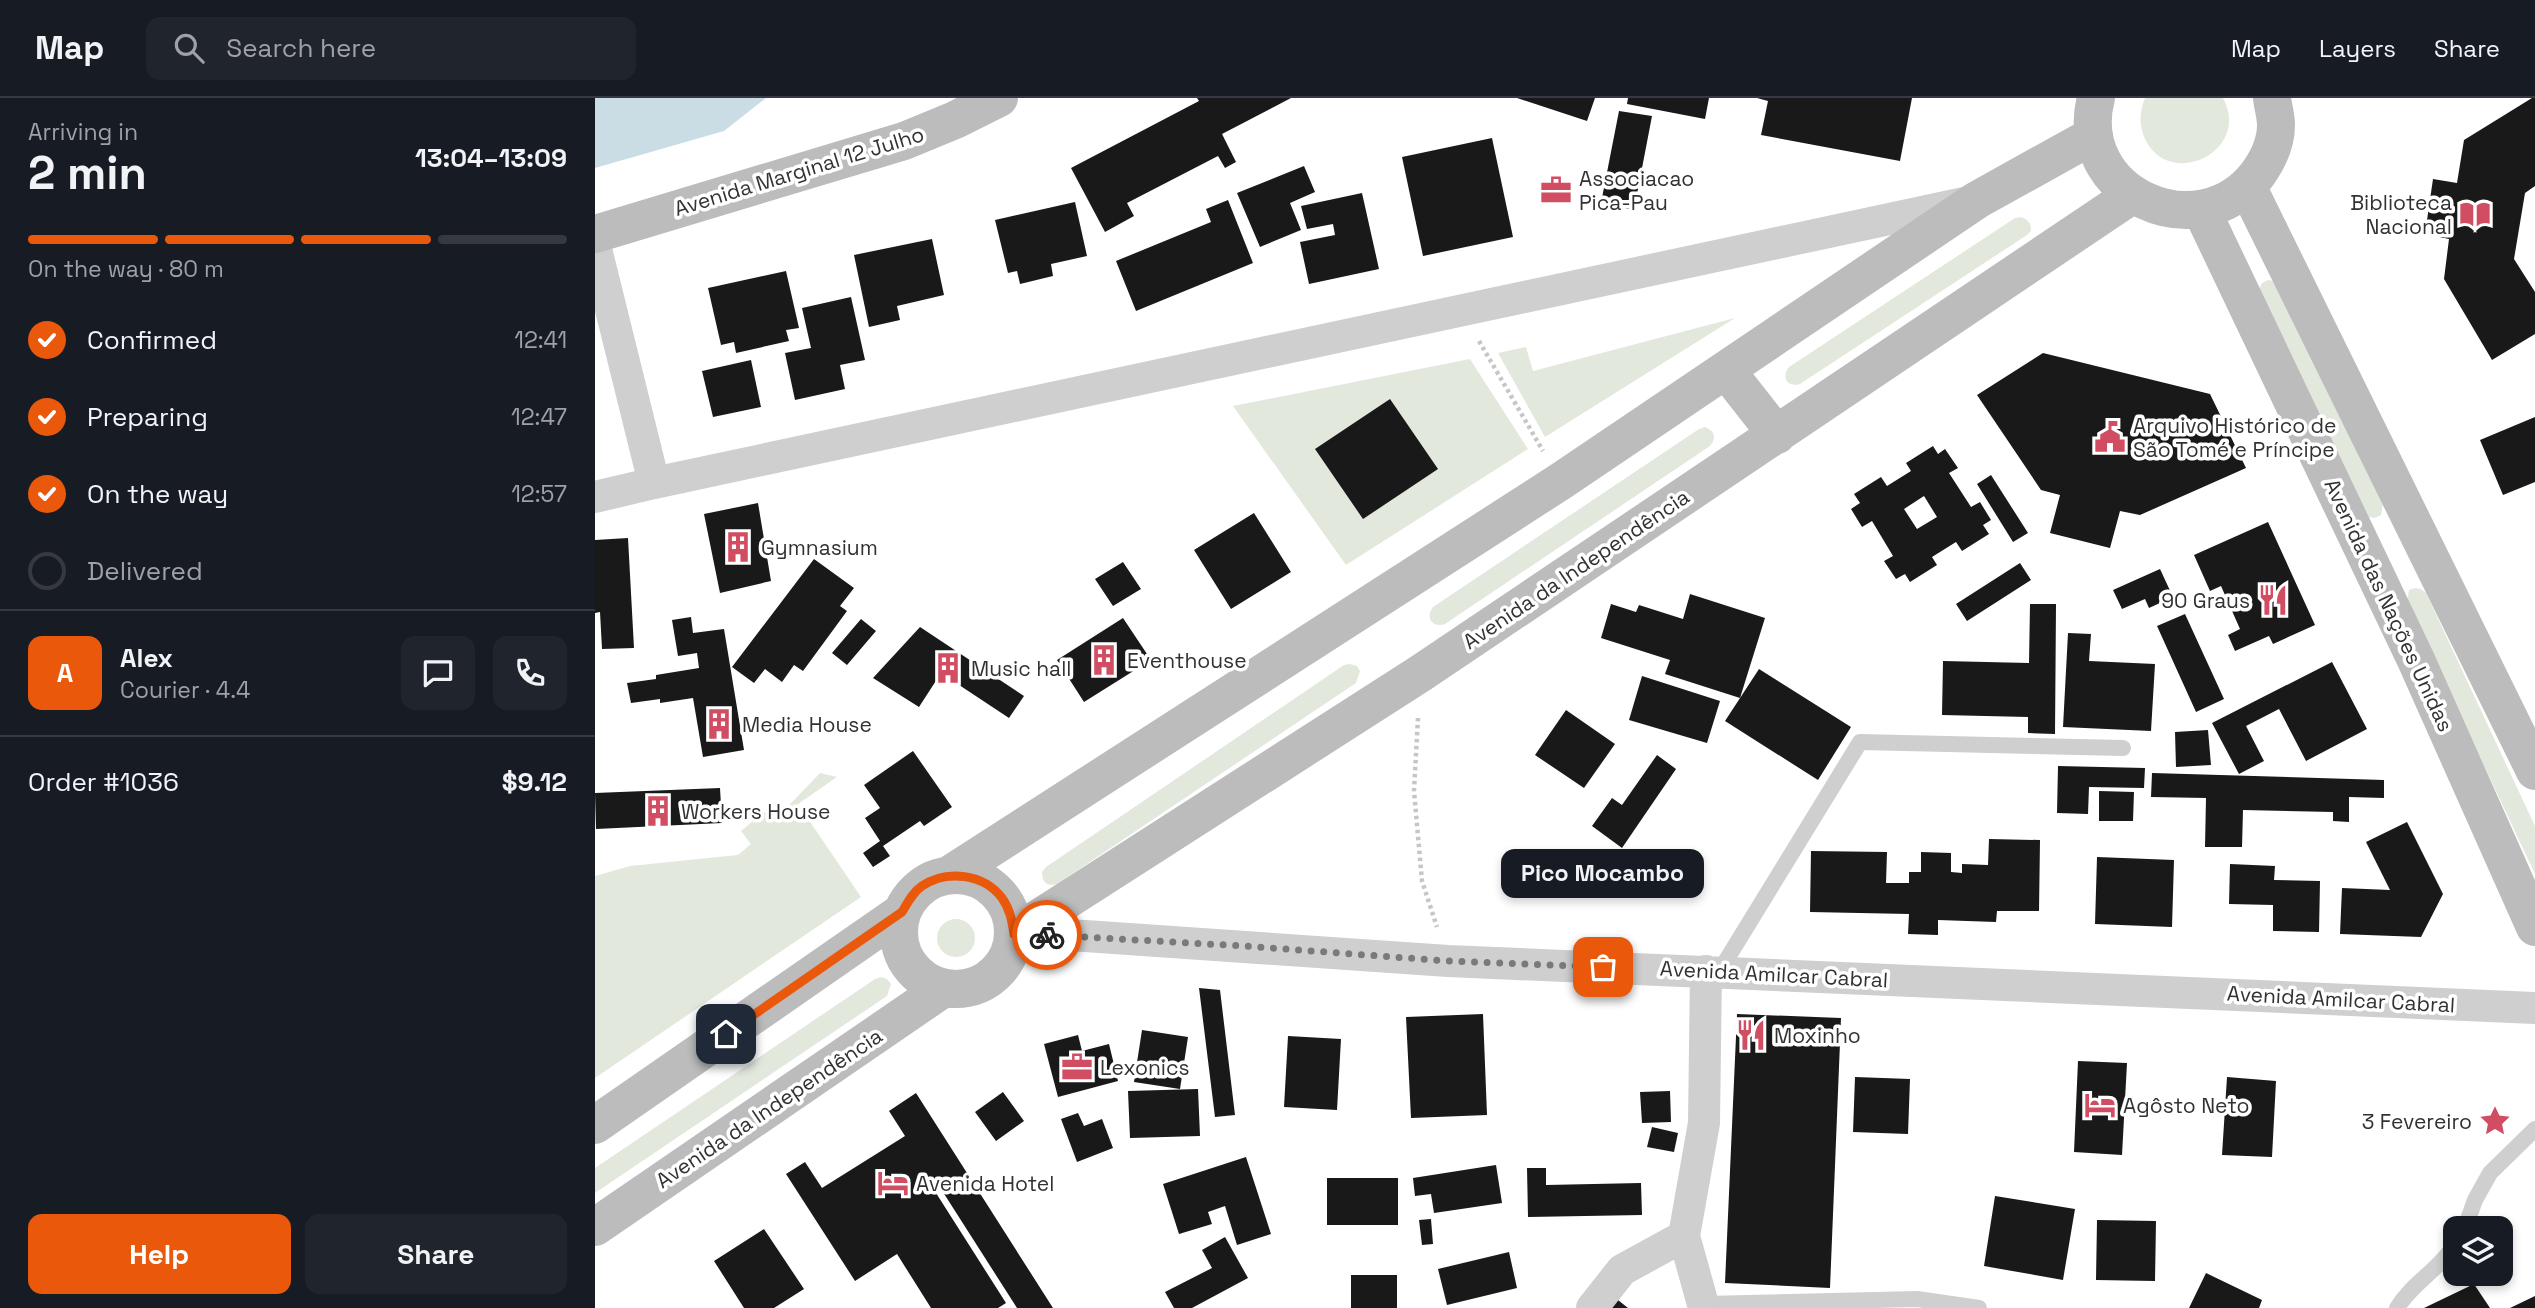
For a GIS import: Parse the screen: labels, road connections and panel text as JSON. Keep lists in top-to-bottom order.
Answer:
{
  "streets": {
    "street": [
      "Avenida Marginal 12 Julho",
      "Avenida da Independência",
      "Avenida das Nações Unidas",
      "Avenida Amilcar Cabral"
    ]
  },
  "crossings": [
    ["Avenida da Independência", "Avenida Amilcar Cabral"]
  ],
  "places": {
    "office": ["Associacao Pica-Pau", "Lexonics"],
    "library": ["Biblioteca Nacional"],
    "public building": ["Arquivo Histórico de São Tomé e Príncipe"],
    "building": [
      "Gymnasium",
      "Eventhouse",
      "Music hall",
      "Media House",
      "Workers House"
    ],
    "restaurant": ["90 Graus", "Moxinho"],
    "other": ["Pico Mocambo"],
    "hotel": ["Agôsto Neto", "Avenida Hotel"],
    "place": ["3 Fevereiro"]
  },
  "page": {
    "header": "Map",
    "search": "Search here",
    "nav": ["Map", "Layers", "Share"],
    "heading": ["2 min", "Arriving in", "13:04–13:09"],
    "panel": [
      "Alex",
      "Courier · 4.4",
      "Order #1036",
      "$9.12"
    ],
    "bar": "On the way · 80 m",
    "list": [
      ["Confirmed", "12:41"],
      ["Preparing", "12:47"],
      ["On the way", "12:57"],
      "Delivered"
    ],
    "round": "A",
    "bubble": "Pico Mocambo",
    "buttons": ["Help", "Share"]
  }
}
